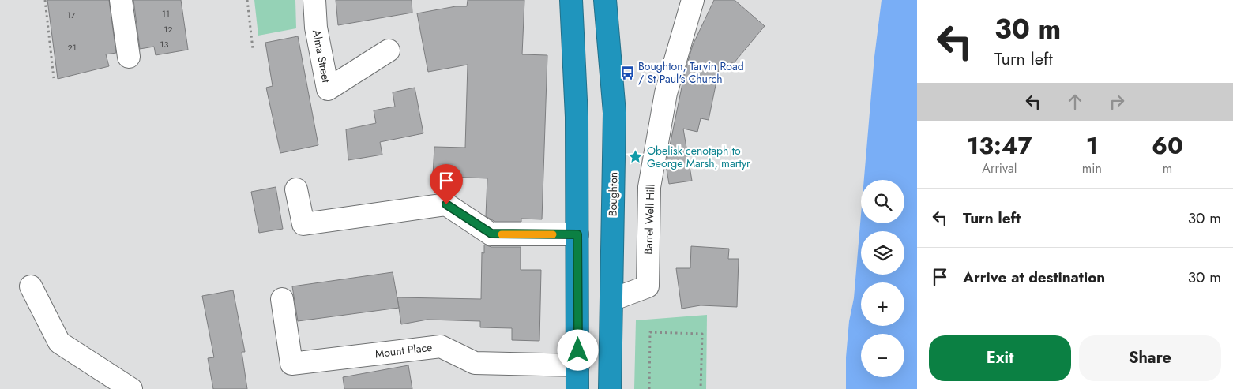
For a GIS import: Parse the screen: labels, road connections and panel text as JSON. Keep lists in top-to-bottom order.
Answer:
{
  "streets": {
    "highway": ["Boughton"],
    "street": ["Alma Street", "Barrel Well Hill", "Mount Place"]
  },
  "crossings": [
    ["Boughton", "Barrel Well Hill"]
  ],
  "places": {
    "bus stop": ["Boughton, Tarvin Road / St Paul's Church"],
    "place": ["Obelisk cenotaph to George Marsh, martyr"]
  },
  "house_numbers": [
    "11",
    "17",
    "12",
    "13",
    "21"
  ],
  "page": {
    "turn": ["30 m", "Turn left"],
    "eta": [
      "13:47",
      "Arrival",
      "1",
      "min",
      "60",
      "m"
    ],
    "map_buttons": ["+", "−"],
    "list": [
      {
        "name": "Turn left",
        "value": "30 m"
      },
      {
        "name": "Arrive at destination",
        "value": "30 m"
      }
    ],
    "buttons": ["Exit", "Share"]
  }
}
